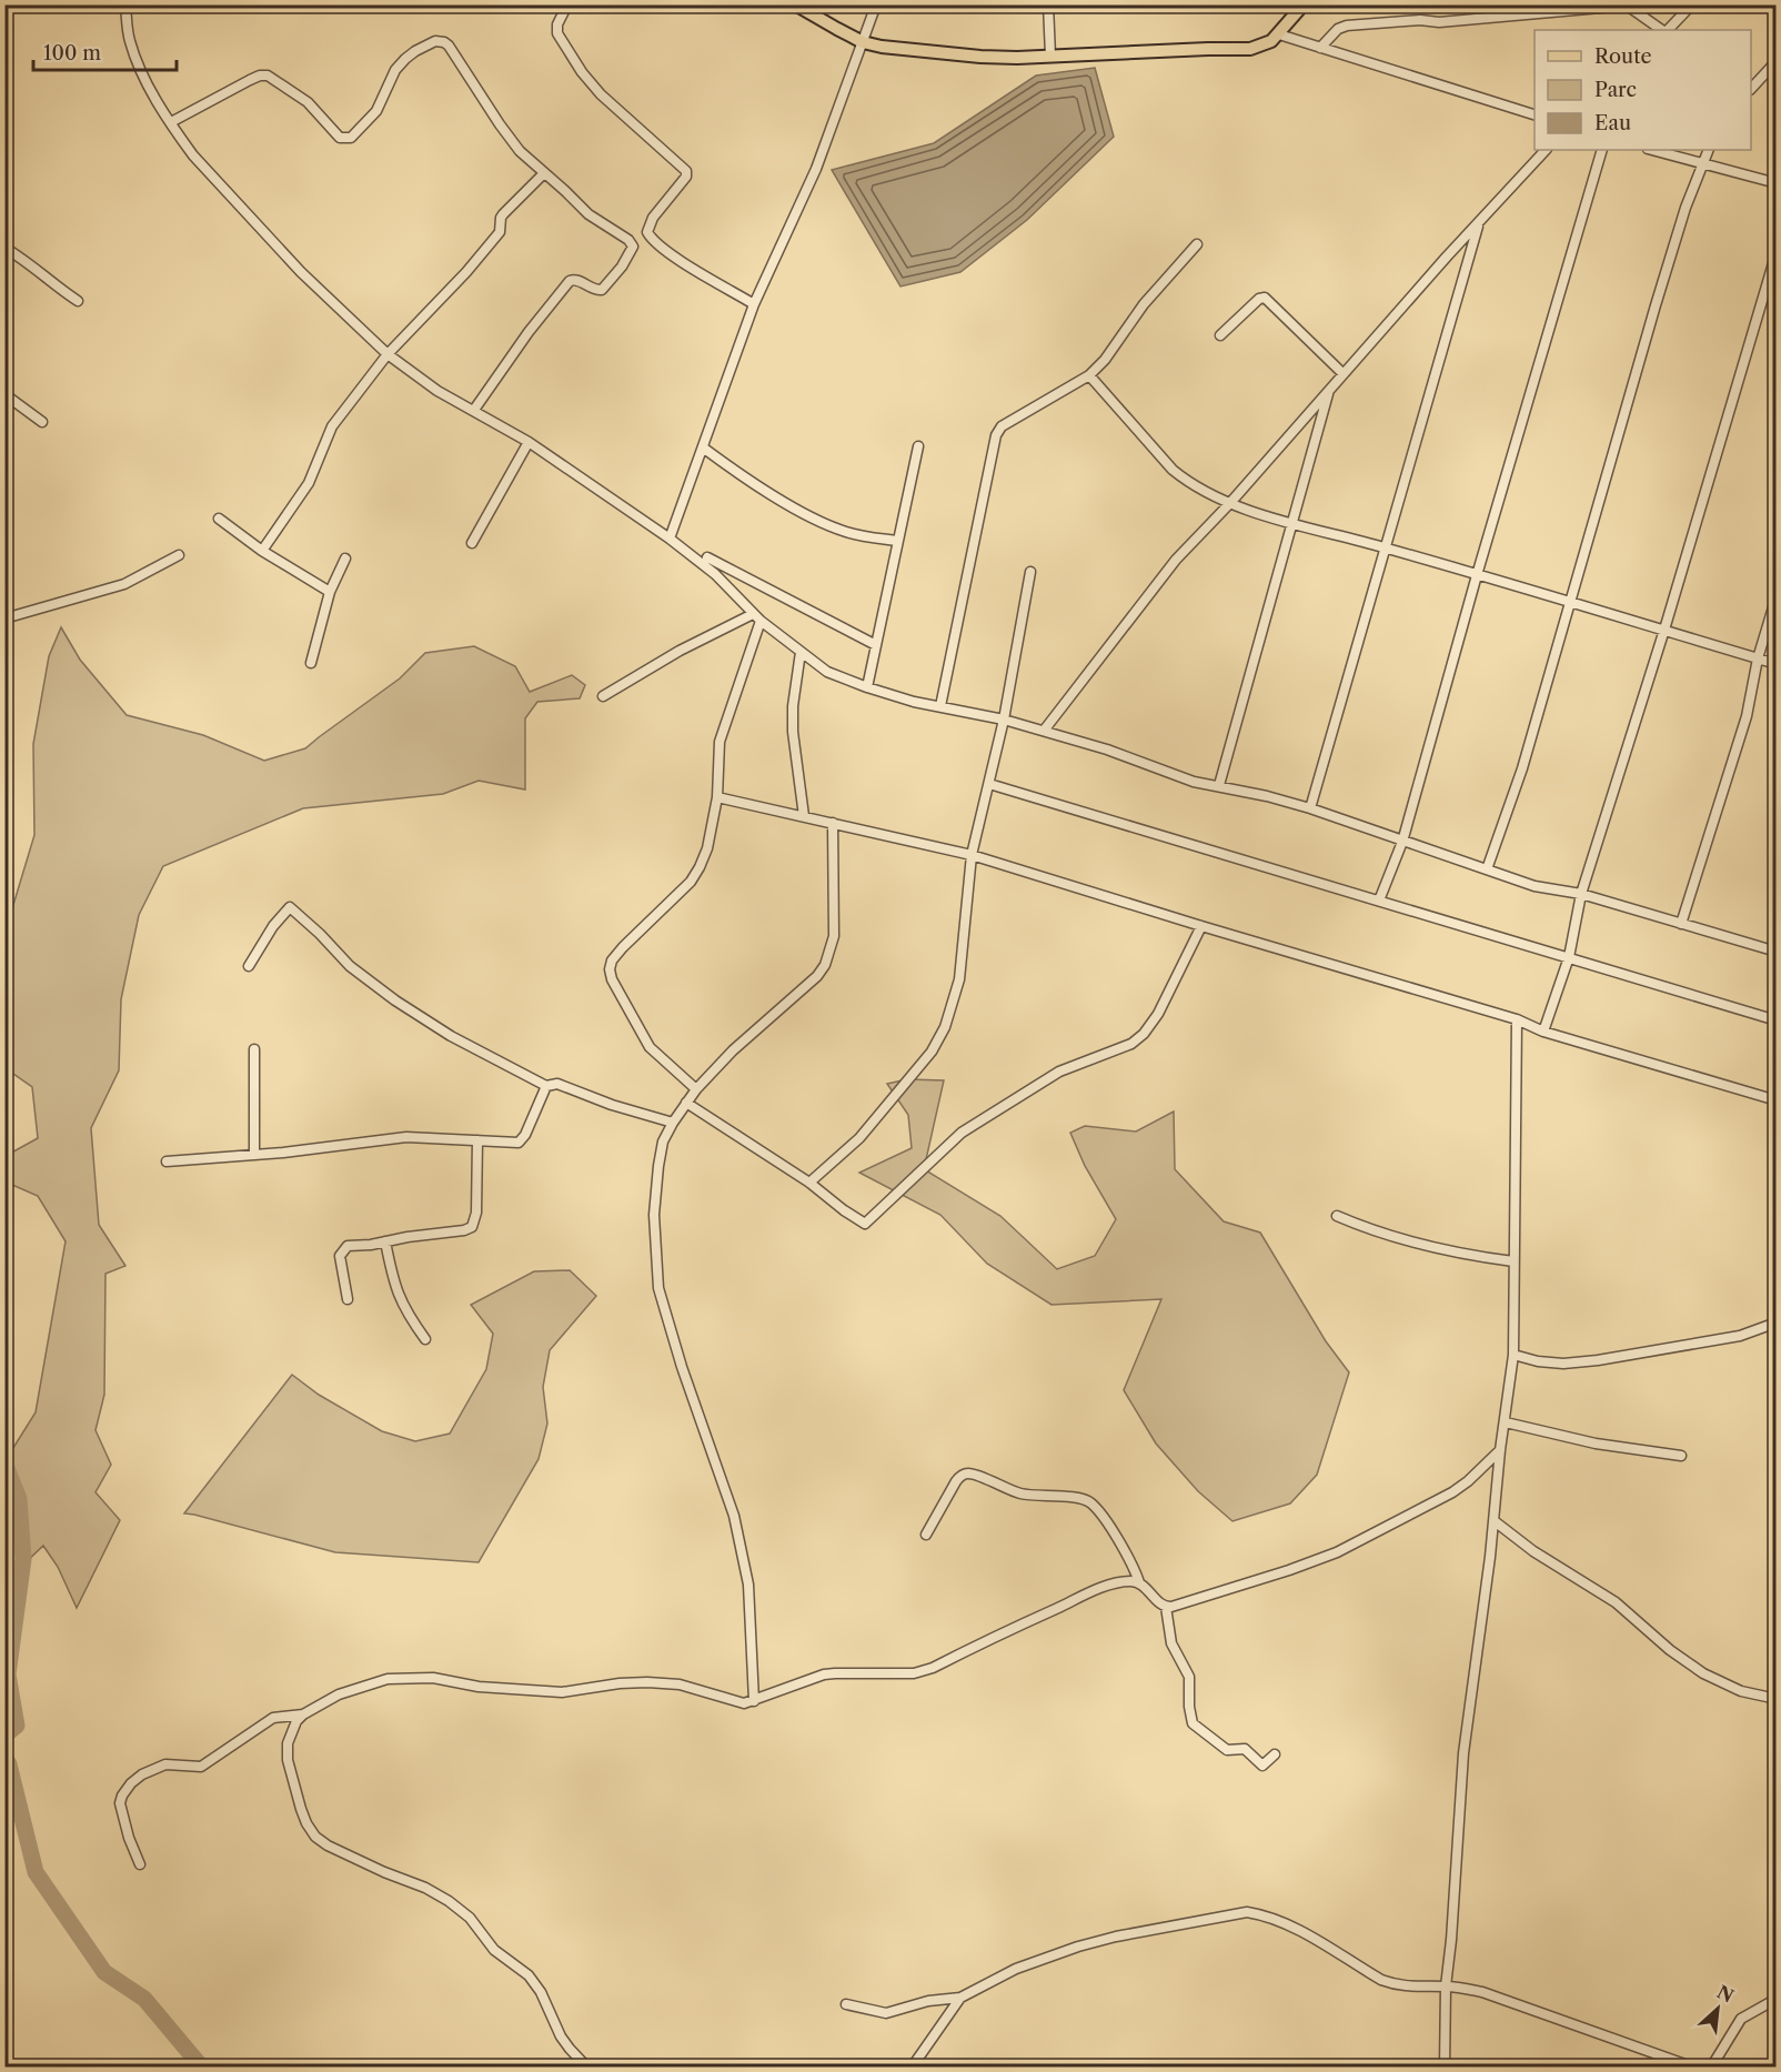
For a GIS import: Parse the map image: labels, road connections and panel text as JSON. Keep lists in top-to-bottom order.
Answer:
{
  "legend": ["Route", "Parc", "Eau"],
  "scale_bar": "100 m",
  "north": "top right"
}
